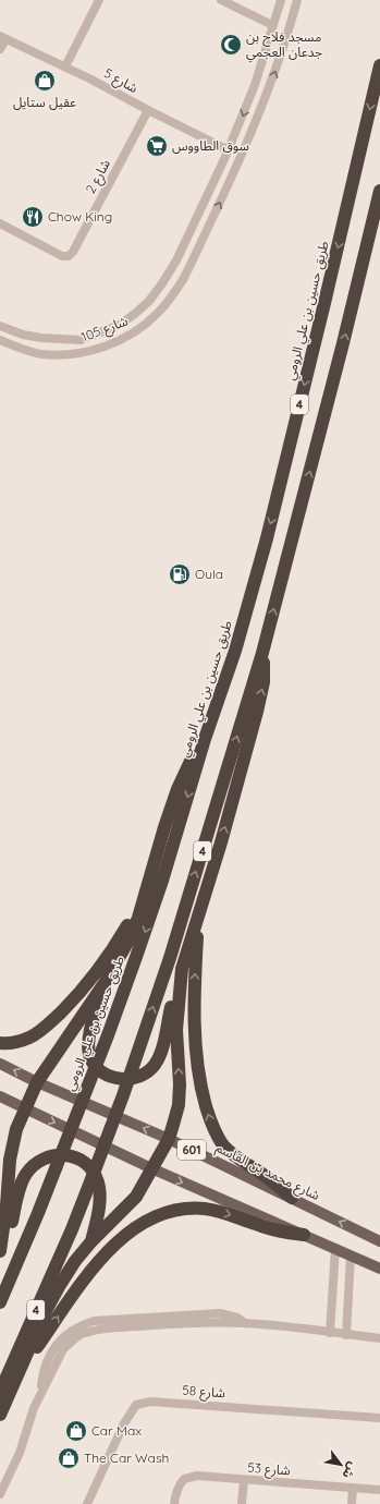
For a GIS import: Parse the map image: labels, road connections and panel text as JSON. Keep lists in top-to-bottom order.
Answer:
{
  "streets": {
    "highway": ["طريق حسين بن علي الرومي", "4"],
    "main road": ["601", "شارع محمد بن القاسم"],
    "street": [
      "شارع 5",
      "شارع 2",
      "شارع 105",
      "شارع 58",
      "شارع 53"
    ]
  },
  "crossings": [
    ["شارع 5", "شارع 2"],
    ["شارع 5", "شارع 105"]
  ],
  "places": {
    "mosque": ["مسجد فلاح بن جدعان العجمي"],
    "shop": ["عقيل ستايل", "Car Max", "The Car Wash"],
    "supermarket": ["سوق الطاووس"],
    "restaurant": ["Chow King"],
    "fuel station": ["Oula"]
  },
  "north": "bottom right"
}
